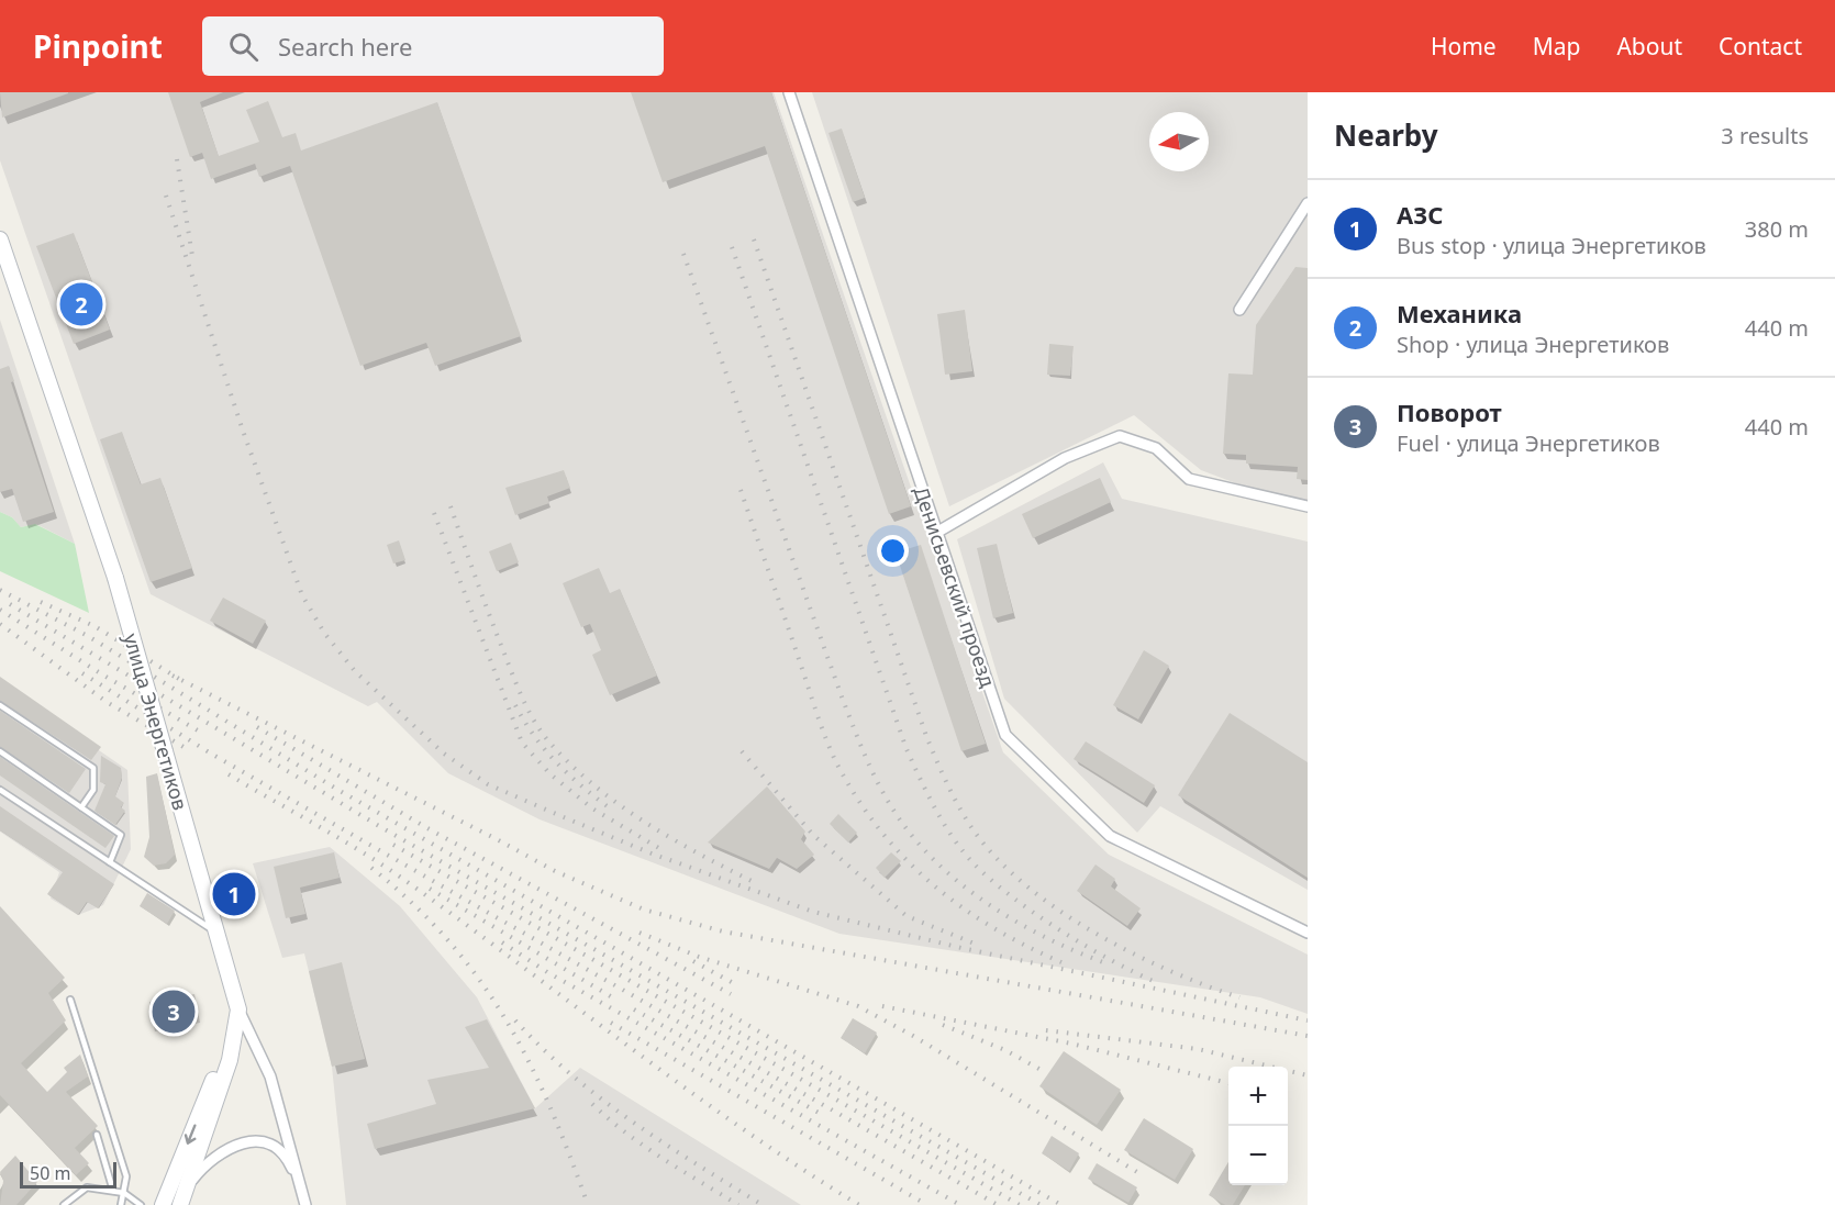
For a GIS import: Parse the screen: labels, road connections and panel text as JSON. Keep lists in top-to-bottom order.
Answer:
{
  "streets": {
    "main road": ["улица Энергетиков"],
    "street": ["Денисьевский проезд"]
  },
  "scale_bar": "50 m",
  "north": "left",
  "page": {
    "header": "Pinpoint",
    "search": "Search here",
    "nav": [
      "Home",
      "Map",
      "About",
      "Contact"
    ],
    "heading": ["Nearby", "3 results"],
    "list": [
      {
        "mark": "1",
        "name": "АЗС",
        "note": "Bus stop · улица Энергетиков",
        "value": "380 m"
      },
      {
        "mark": "2",
        "name": "Механика",
        "note": "Shop · улица Энергетиков",
        "value": "440 m"
      },
      {
        "mark": "3",
        "name": "Поворот",
        "note": "Fuel · улица Энергетиков",
        "value": "440 m"
      }
    ],
    "pins": ["2", "1", "3"],
    "map_buttons": ["+", "−"],
    "scale": "50 m"
  }
}
